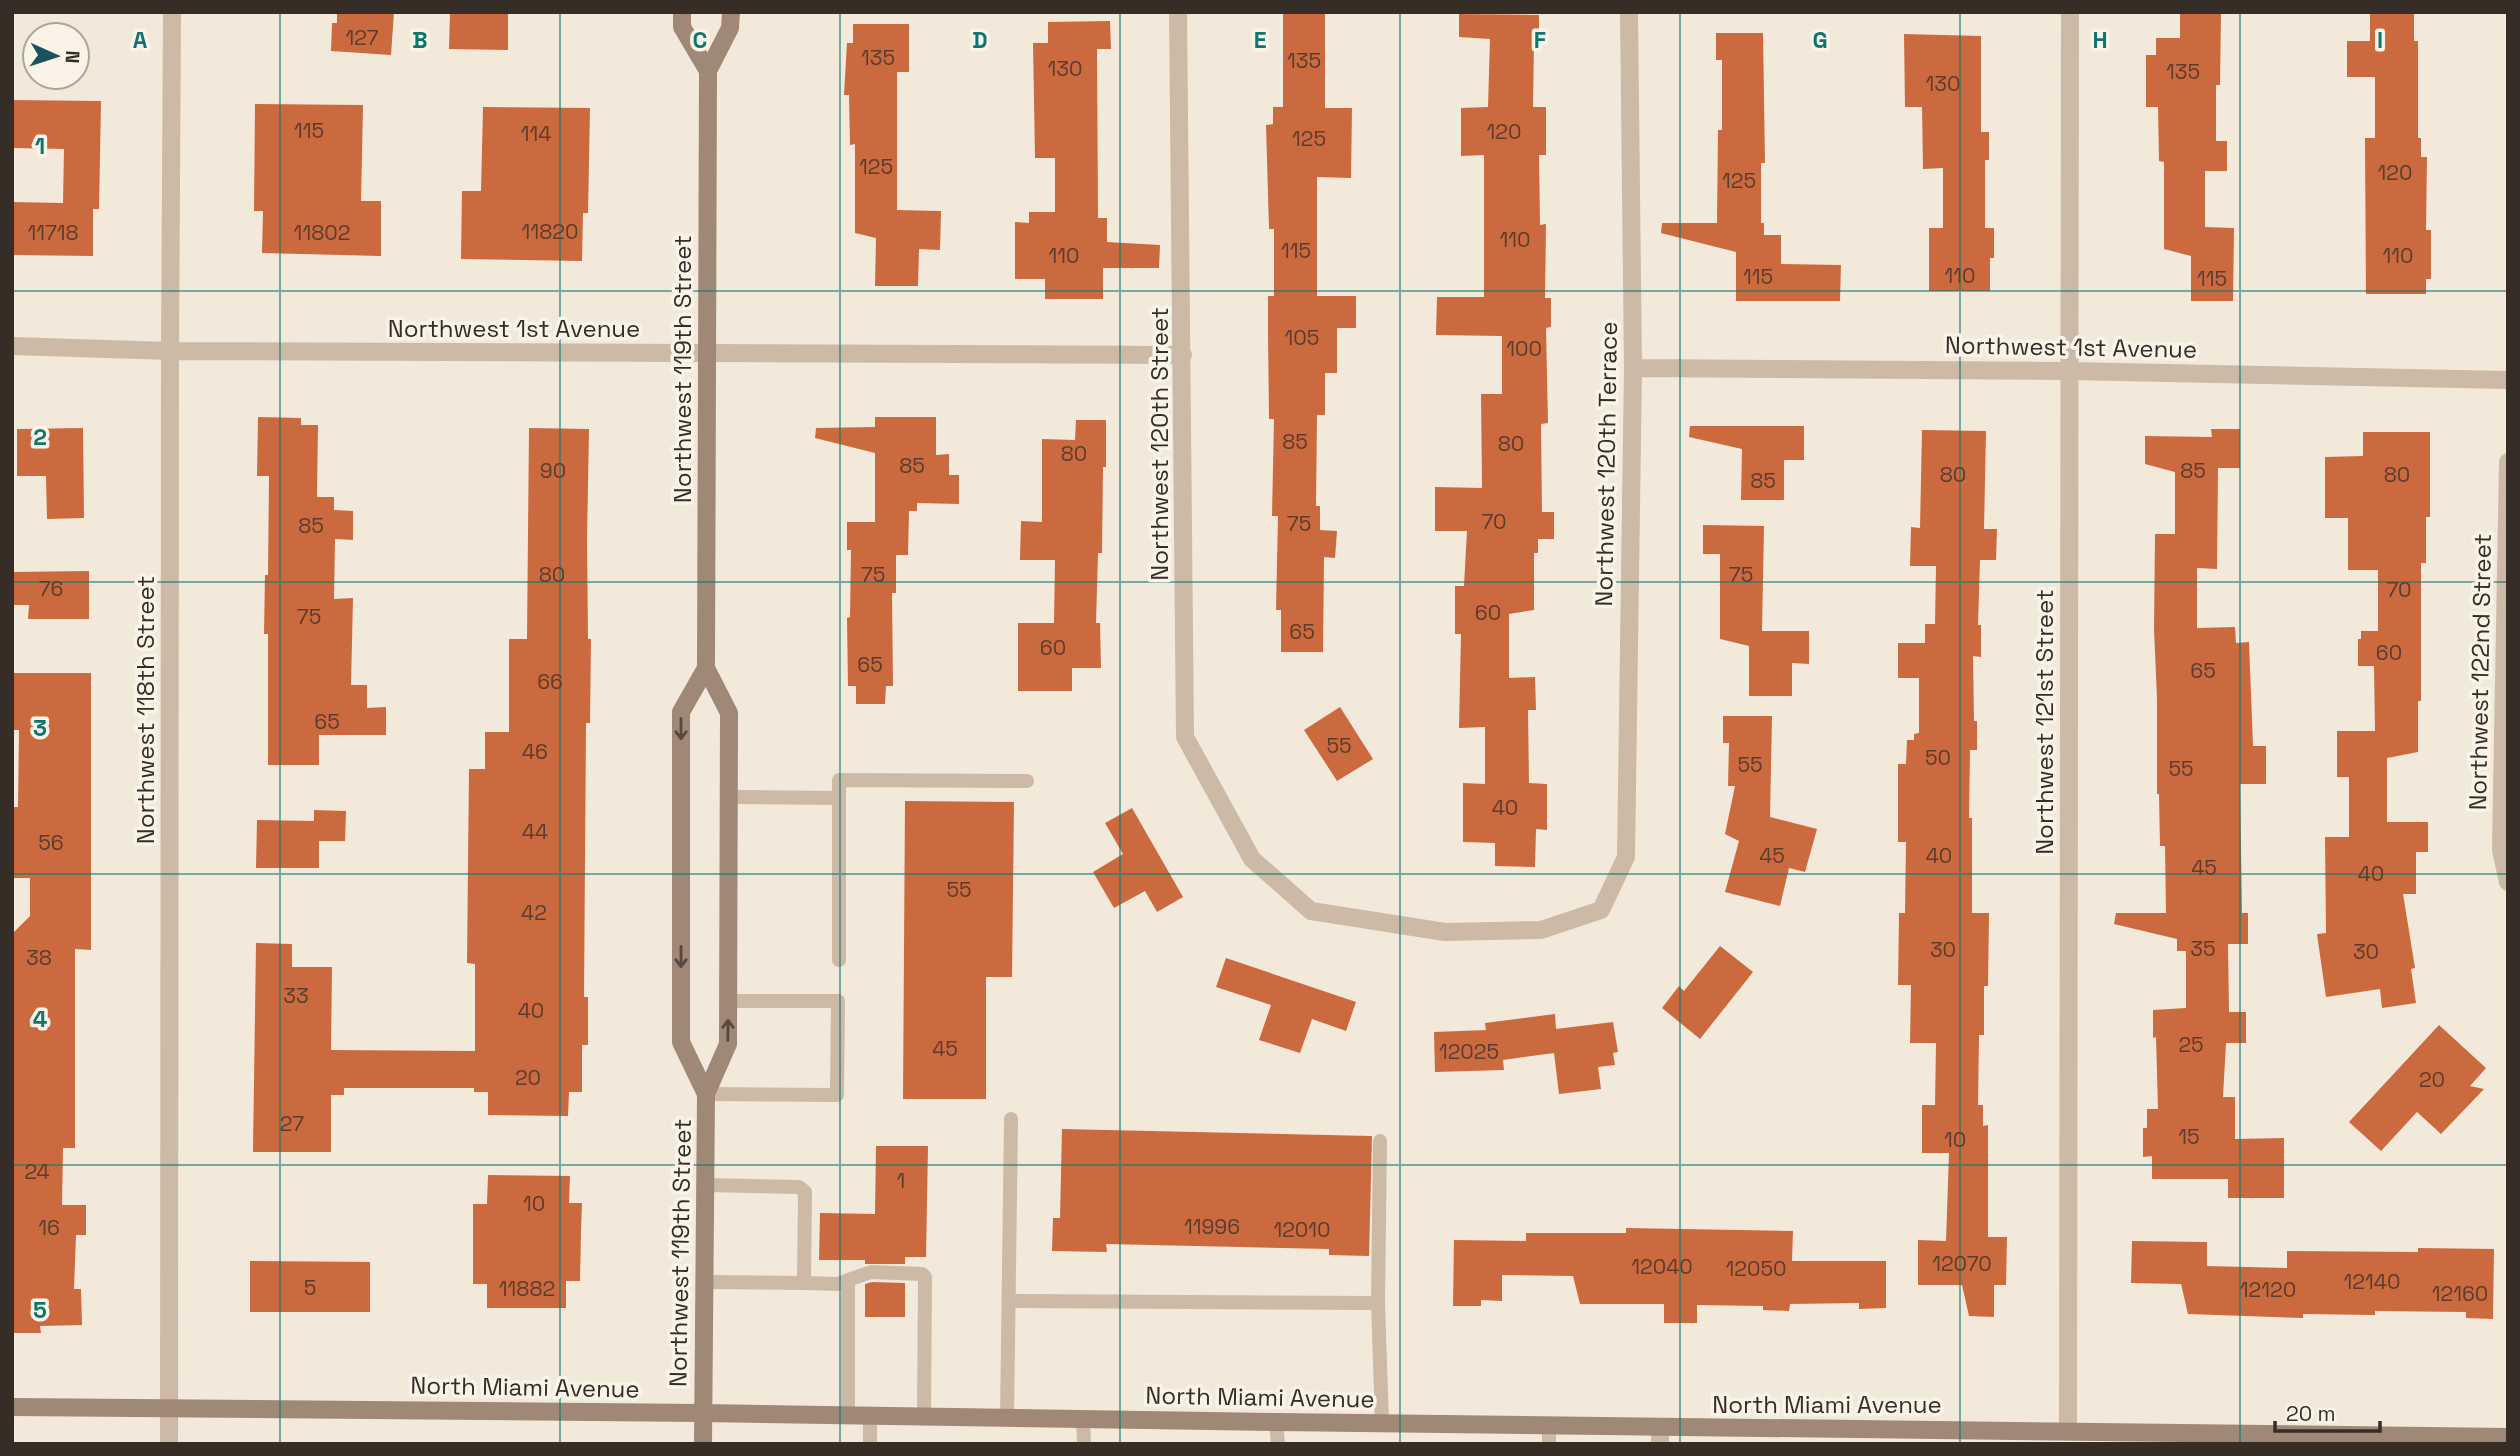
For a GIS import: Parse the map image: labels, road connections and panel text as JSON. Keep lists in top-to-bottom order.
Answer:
{
  "streets": {
    "street": [
      "Northwest 1st Avenue",
      "Northwest 119th Street",
      "Northwest 120th Street",
      "Northwest 120th Terrace",
      "Northwest 122nd Street",
      "Northwest 118th Street",
      "Northwest 121st Street",
      "North Miami Avenue"
    ]
  },
  "crossings": [
    ["Northwest 1st Avenue", "Northwest 119th Street"],
    ["Northwest 1st Avenue", "Northwest 120th Street"],
    ["Northwest 1st Avenue", "Northwest 120th Terrace"],
    ["Northwest 1st Avenue", "Northwest 118th Street"],
    ["Northwest 1st Avenue", "Northwest 121st Street"],
    ["Northwest 119th Street", "North Miami Avenue"],
    ["Northwest 120th Street", "Northwest 120th Terrace"],
    ["Northwest 118th Street", "North Miami Avenue"],
    ["Northwest 121st Street", "North Miami Avenue"]
  ],
  "house_numbers": [
    "127",
    "135",
    "135",
    "130",
    "135",
    "130",
    "115",
    "120",
    "114",
    "125",
    "125",
    "120",
    "125",
    "11820",
    "11718",
    "11802",
    "110",
    "115",
    "110",
    "110",
    "110",
    "115",
    "115",
    "105",
    "100",
    "85",
    "80",
    "80",
    "85",
    "90",
    "85",
    "80",
    "80",
    "85",
    "70",
    "75",
    "85",
    "80",
    "75",
    "75",
    "76",
    "70",
    "60",
    "75",
    "65",
    "60",
    "60",
    "65",
    "65",
    "66",
    "65",
    "55",
    "46",
    "50",
    "55",
    "55",
    "40",
    "44",
    "56",
    "45",
    "40",
    "45",
    "40",
    "55",
    "42",
    "35",
    "30",
    "30",
    "38",
    "33",
    "40",
    "25",
    "45",
    "12025",
    "20",
    "20",
    "27",
    "15",
    "10",
    "24",
    "1",
    "10",
    "11996",
    "16",
    "12010",
    "12070",
    "12040",
    "12050",
    "12140",
    "5",
    "11882",
    "12120",
    "12160"
  ],
  "scale_bar": "20 m",
  "north": "right",
  "grid": {
    "columns": [
      "A",
      "B",
      "C",
      "D",
      "E",
      "F",
      "G",
      "H",
      "I"
    ],
    "rows": [
      "1",
      "2",
      "3",
      "4",
      "5"
    ]
  }
}
